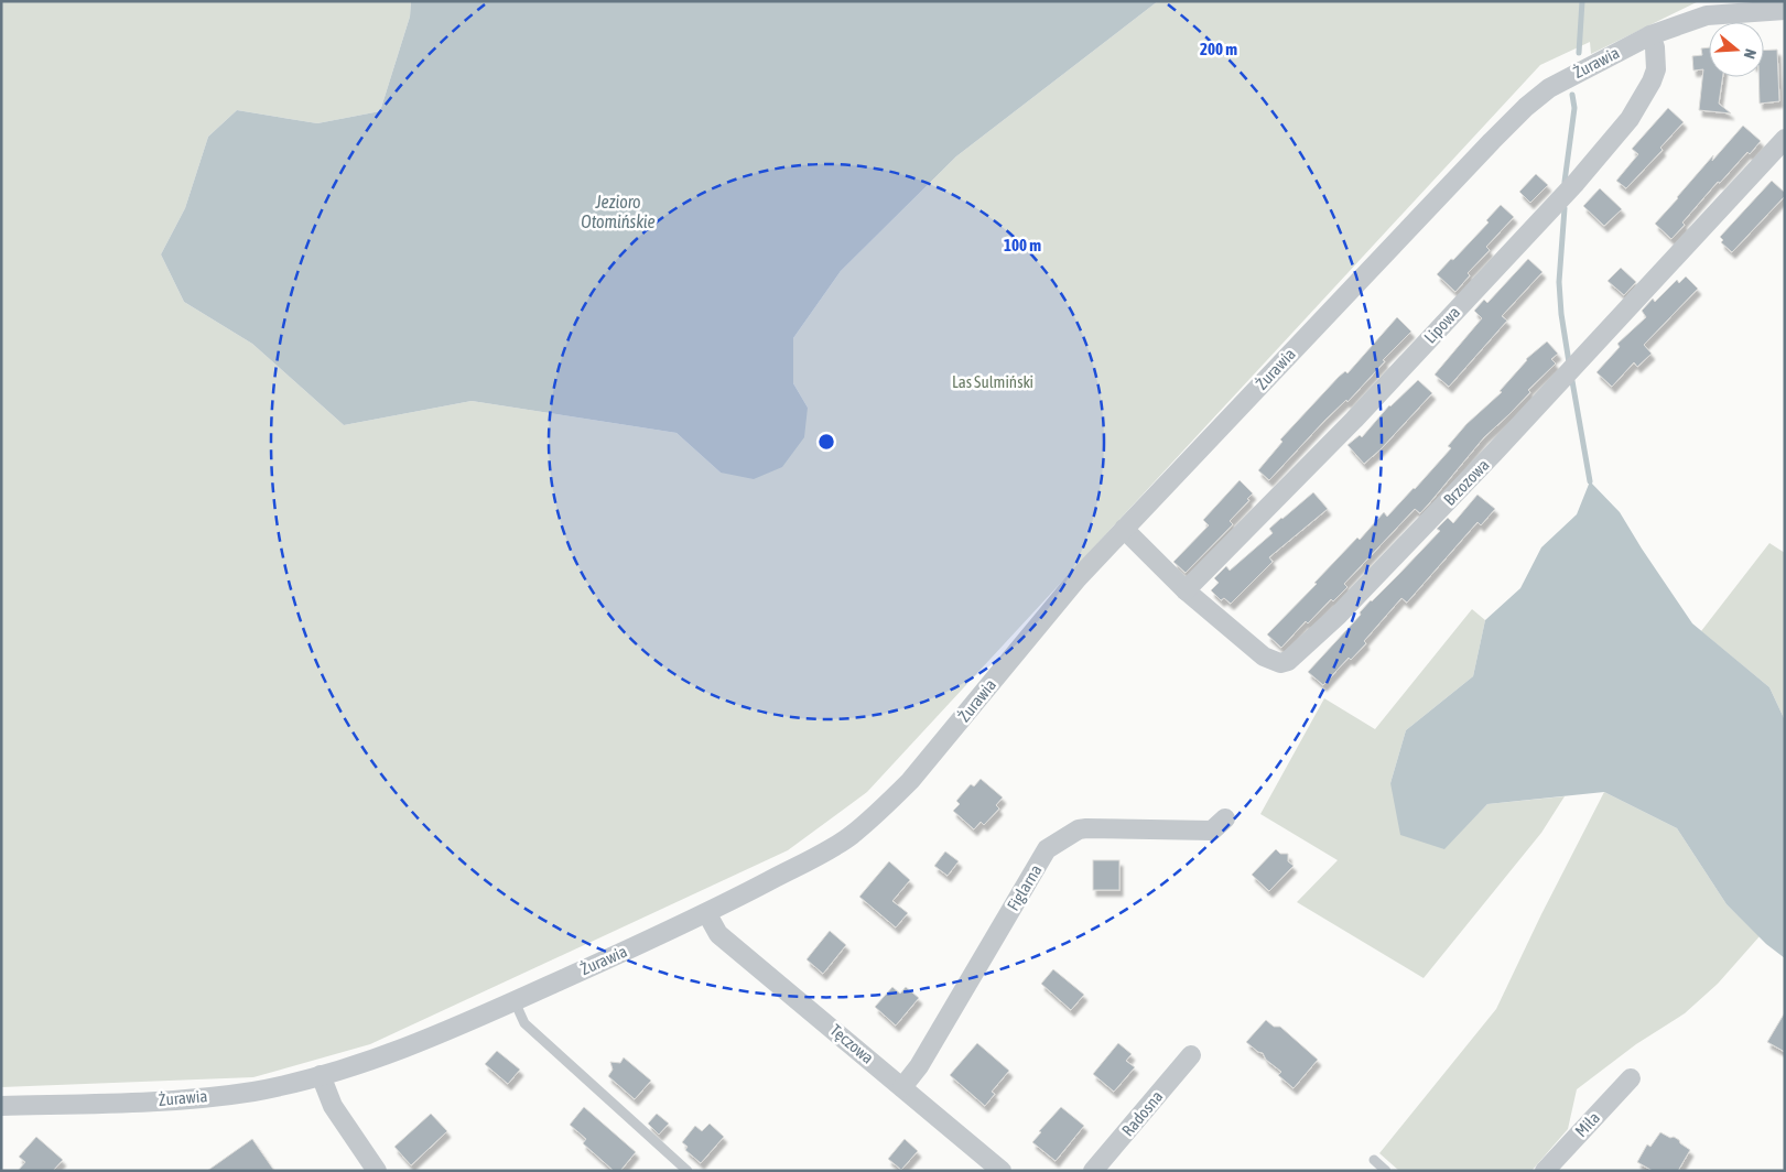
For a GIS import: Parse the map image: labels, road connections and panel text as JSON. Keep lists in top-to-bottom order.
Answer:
{
  "streets": {
    "street": [
      "Żurawia",
      "Lipowa",
      "Brzozowa",
      "Figlarna",
      "Tęczowa",
      "Radosna",
      "Miła"
    ]
  },
  "crossings": [
    ["Żurawia", "Lipowa"],
    ["Żurawia", "Brzozowa"],
    ["Żurawia", "Tęczowa"],
    ["Lipowa", "Brzozowa"],
    ["Figlarna", "Tęczowa"]
  ],
  "water": ["Jezioro Otomińskie"],
  "parks": ["Las Sulmiński"],
  "north": "right",
  "rings": ["200 m", "100 m"]
}
